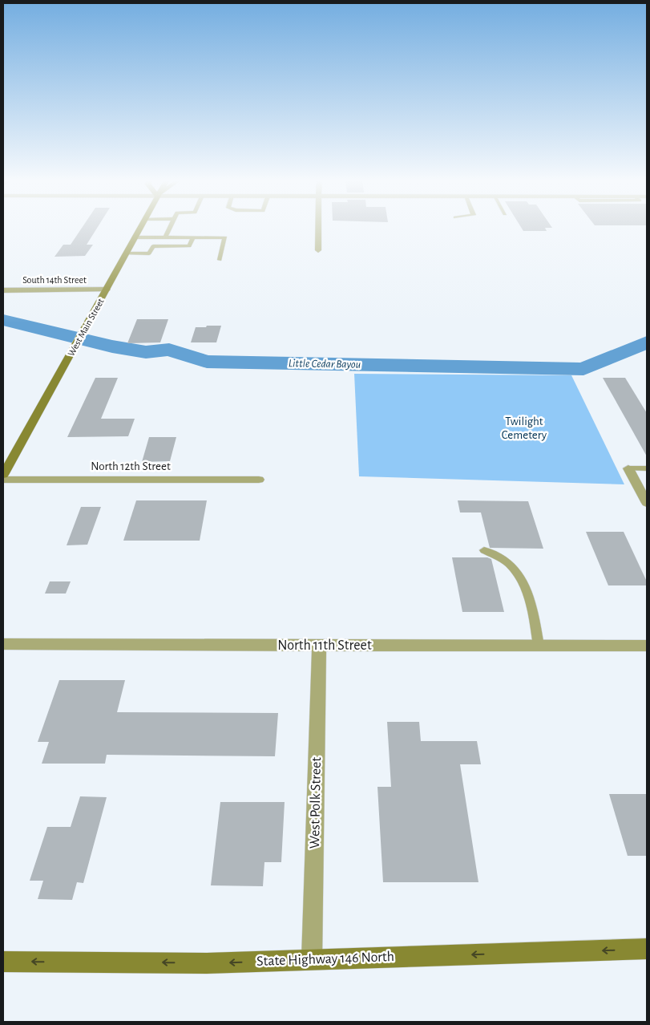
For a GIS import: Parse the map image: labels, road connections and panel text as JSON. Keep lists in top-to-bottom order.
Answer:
{
  "streets": {
    "main road": ["West Main Street", "State Highway 146 North"],
    "street": [
      "South 14th Street",
      "North 12th Street",
      "North 11th Street",
      "West Polk Street"
    ]
  },
  "crossings": [
    ["South 14th Street", "West Main Street"],
    ["North 11th Street", "West Polk Street"],
    ["West Polk Street", "State Highway 146 North"]
  ],
  "one_way": ["State Highway 146 North"],
  "water": ["Little Cedar Bayou"],
  "parks": ["Twilight Cemetery"]
}
